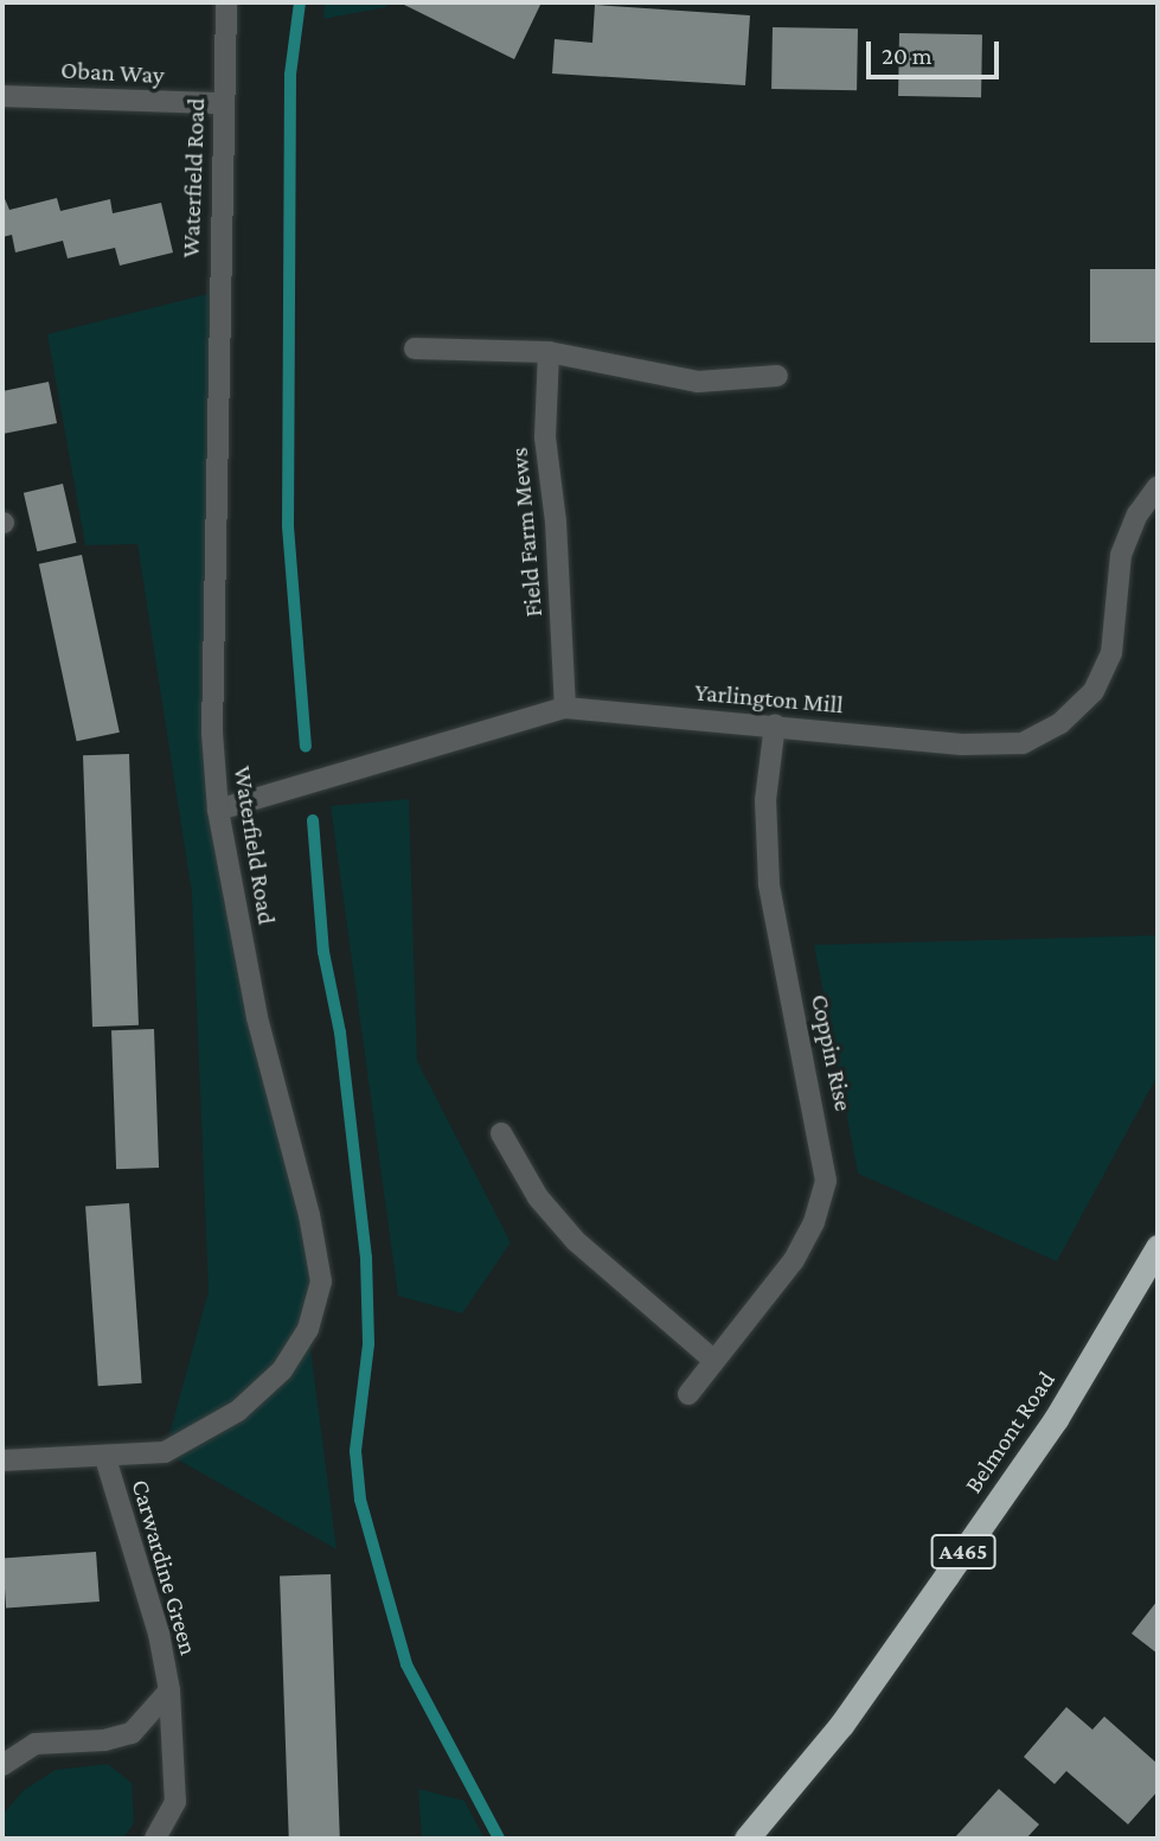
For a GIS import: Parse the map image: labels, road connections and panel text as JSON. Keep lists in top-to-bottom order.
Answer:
{
  "streets": {
    "highway": ["Belmont Road", "A465"],
    "street": [
      "Oban Way",
      "Waterfield Road",
      "Field Farm Mews",
      "Yarlington Mill",
      "Coppin Rise",
      "Carwardine Green"
    ]
  },
  "crossings": [
    ["Oban Way", "Waterfield Road"],
    ["Waterfield Road", "Yarlington Mill"],
    ["Waterfield Road", "Carwardine Green"],
    ["Field Farm Mews", "Yarlington Mill"],
    ["Yarlington Mill", "Coppin Rise"]
  ],
  "scale_bar": "20 m"
}
